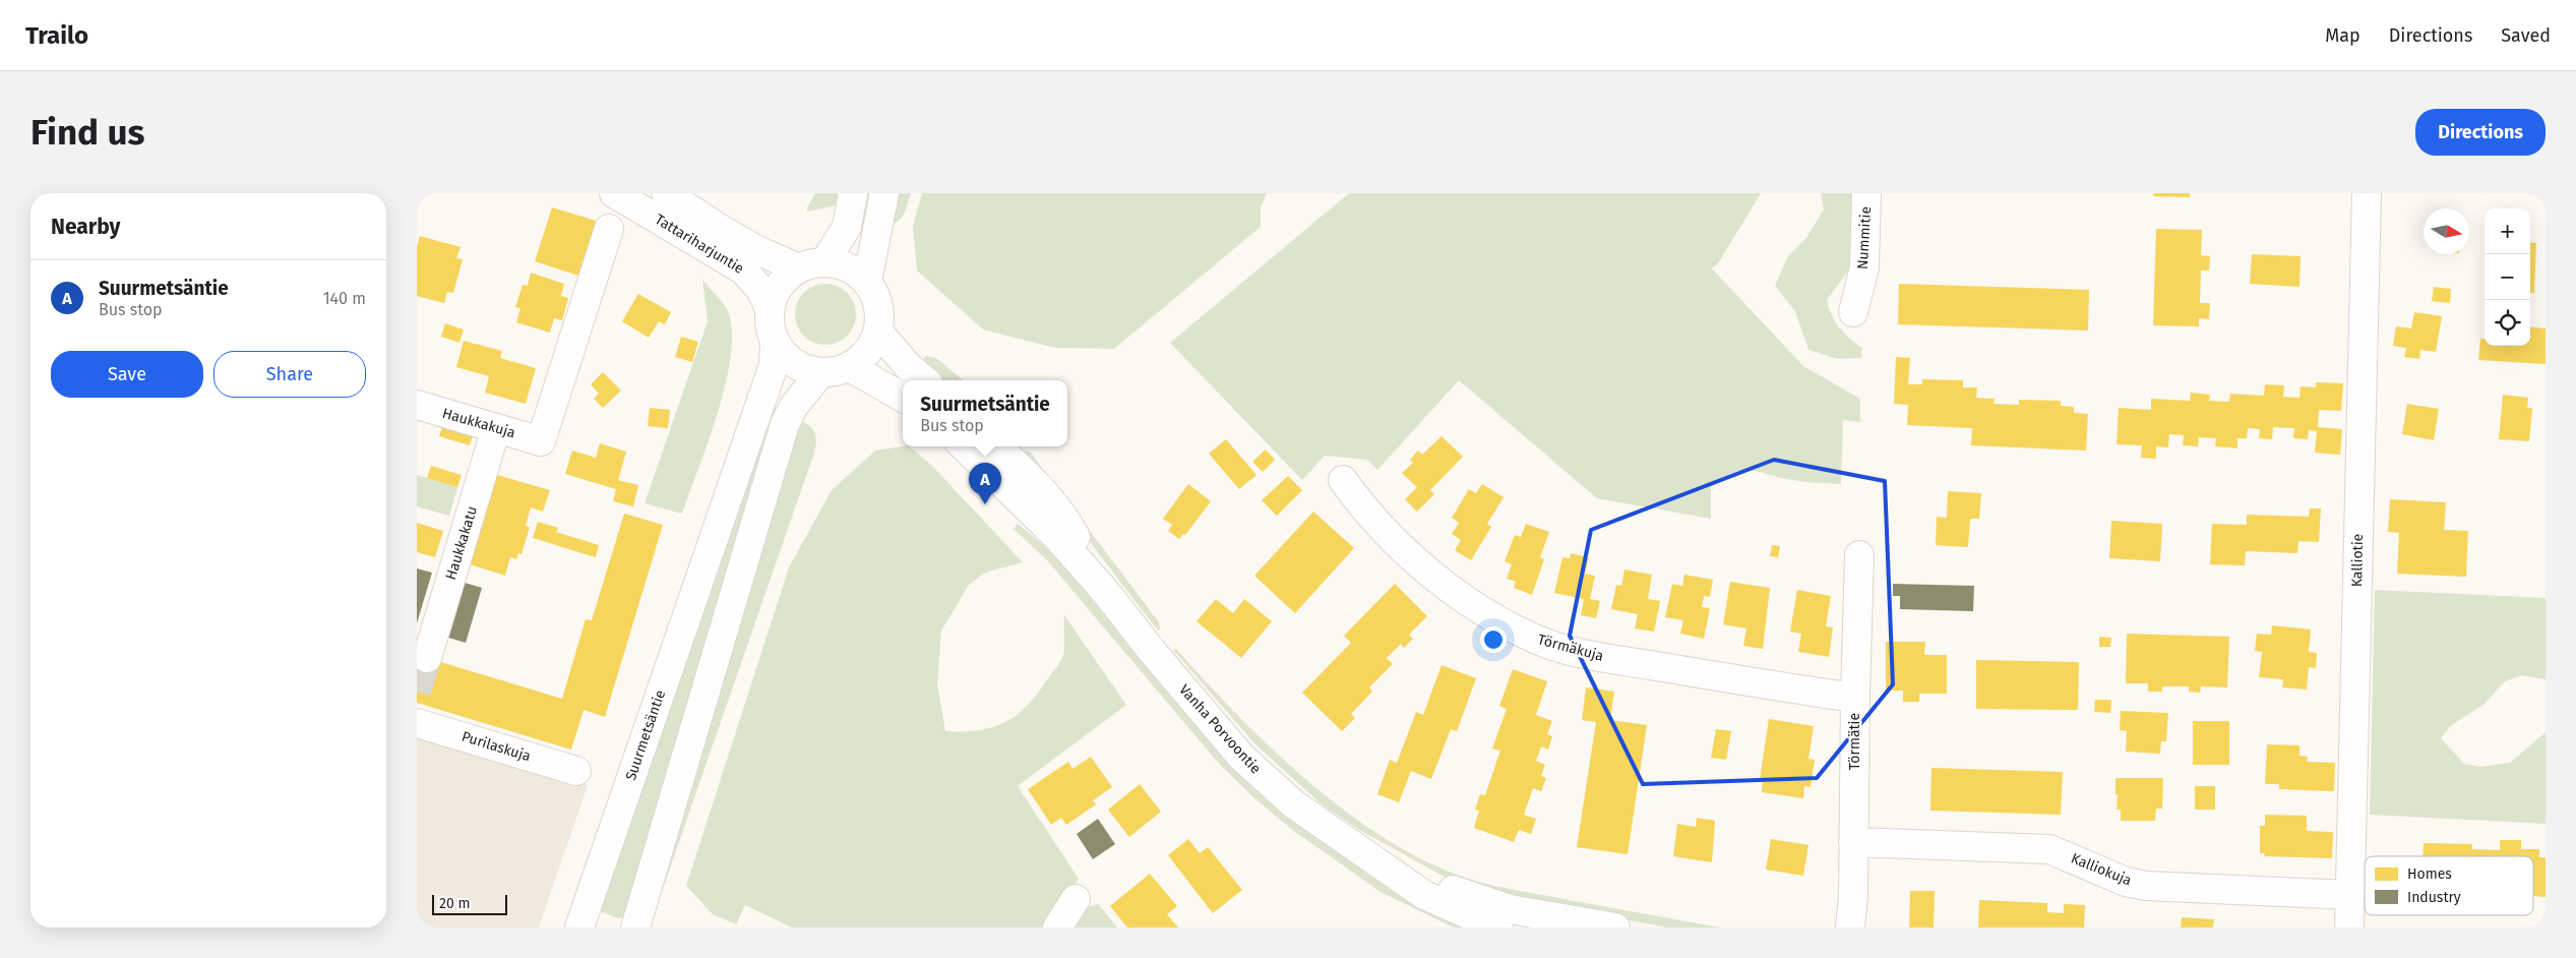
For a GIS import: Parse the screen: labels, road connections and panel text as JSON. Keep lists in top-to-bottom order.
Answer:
{
  "streets": {
    "main road": [
      "Nummitie",
      "Tattariharjuntie",
      "Haukkakuja",
      "Haukkakatu",
      "Kalliotie",
      "Törmäkuja",
      "Vanha Porvoontie",
      "Suurmetsäntie",
      "Törmätie",
      "Purilaskuja",
      "Kalliokuja"
    ]
  },
  "crossings": [
    ["Tattariharjuntie", "Suurmetsäntie"],
    ["Haukkakuja", "Haukkakatu"],
    ["Kalliotie", "Kalliokuja"],
    ["Törmäkuja", "Törmätie"],
    ["Törmätie", "Kalliokuja"]
  ],
  "legend": ["Homes", "Industry"],
  "scale_bar": "20 m",
  "north": "right",
  "page": {
    "header": "Trailo",
    "nav": ["Map", "Directions", "Saved"],
    "buttons": [
      "Directions",
      ["Save", "Share"]
    ],
    "title": "Find us",
    "heading": "Nearby",
    "map_buttons": ["+", "−"],
    "list": [
      {
        "mark": "A",
        "name": "Suurmetsäntie",
        "note": "Bus stop",
        "value": "140 m"
      }
    ],
    "popup": ["Suurmetsäntie", "Bus stop"],
    "pins": "A",
    "scale": "20 m"
  }
}
